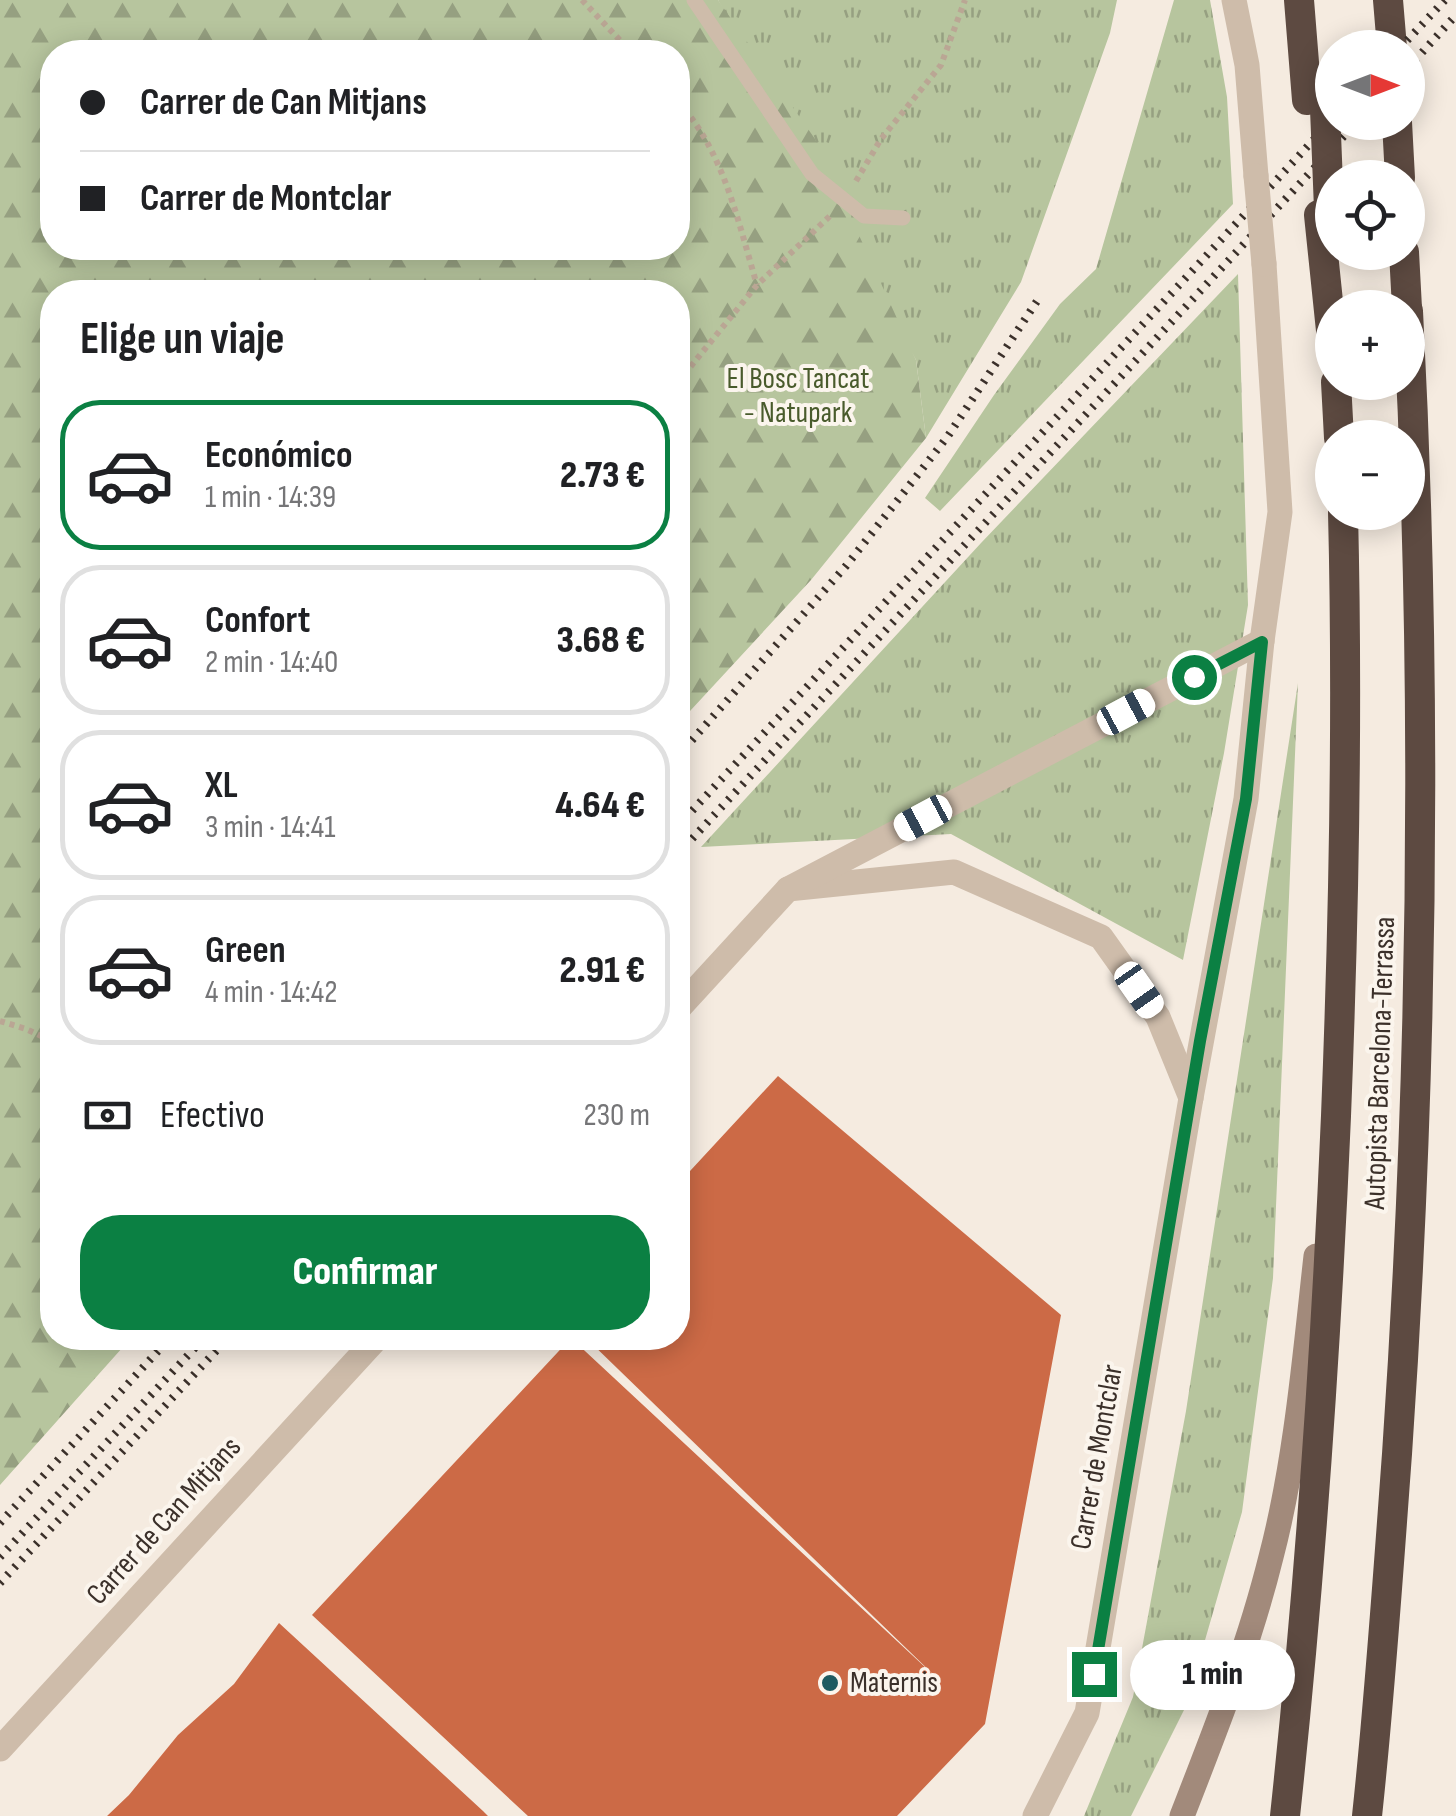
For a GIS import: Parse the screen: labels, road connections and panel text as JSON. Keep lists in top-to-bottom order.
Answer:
{
  "streets": {
    "highway": ["Autopista Barcelona-Terrassa"],
    "street": ["Carrer de Montclar", "Carrer de Can Mitjans"]
  },
  "parks": ["El Bosc Tancat - Natupark"],
  "places": ["Maternis"],
  "north": "right",
  "page": {
    "map_buttons": ["+", "−"],
    "banner": ["Carrer de Can Mitjans", "Carrer de Montclar"],
    "heading": "Elige un viaje",
    "list": [
      {
        "name": "Económico",
        "note": "1 min · 14:39",
        "value": "2.73 €"
      },
      {
        "name": "Confort",
        "note": "2 min · 14:40",
        "value": "3.68 €"
      },
      {
        "name": "XL",
        "note": "3 min · 14:41",
        "value": "4.64 €"
      },
      {
        "name": "Green",
        "note": "4 min · 14:42",
        "value": "2.91 €"
      }
    ],
    "pay": ["Efectivo", "230 m"],
    "buttons": "Confirmar",
    "bubble": "1 min"
  }
}
